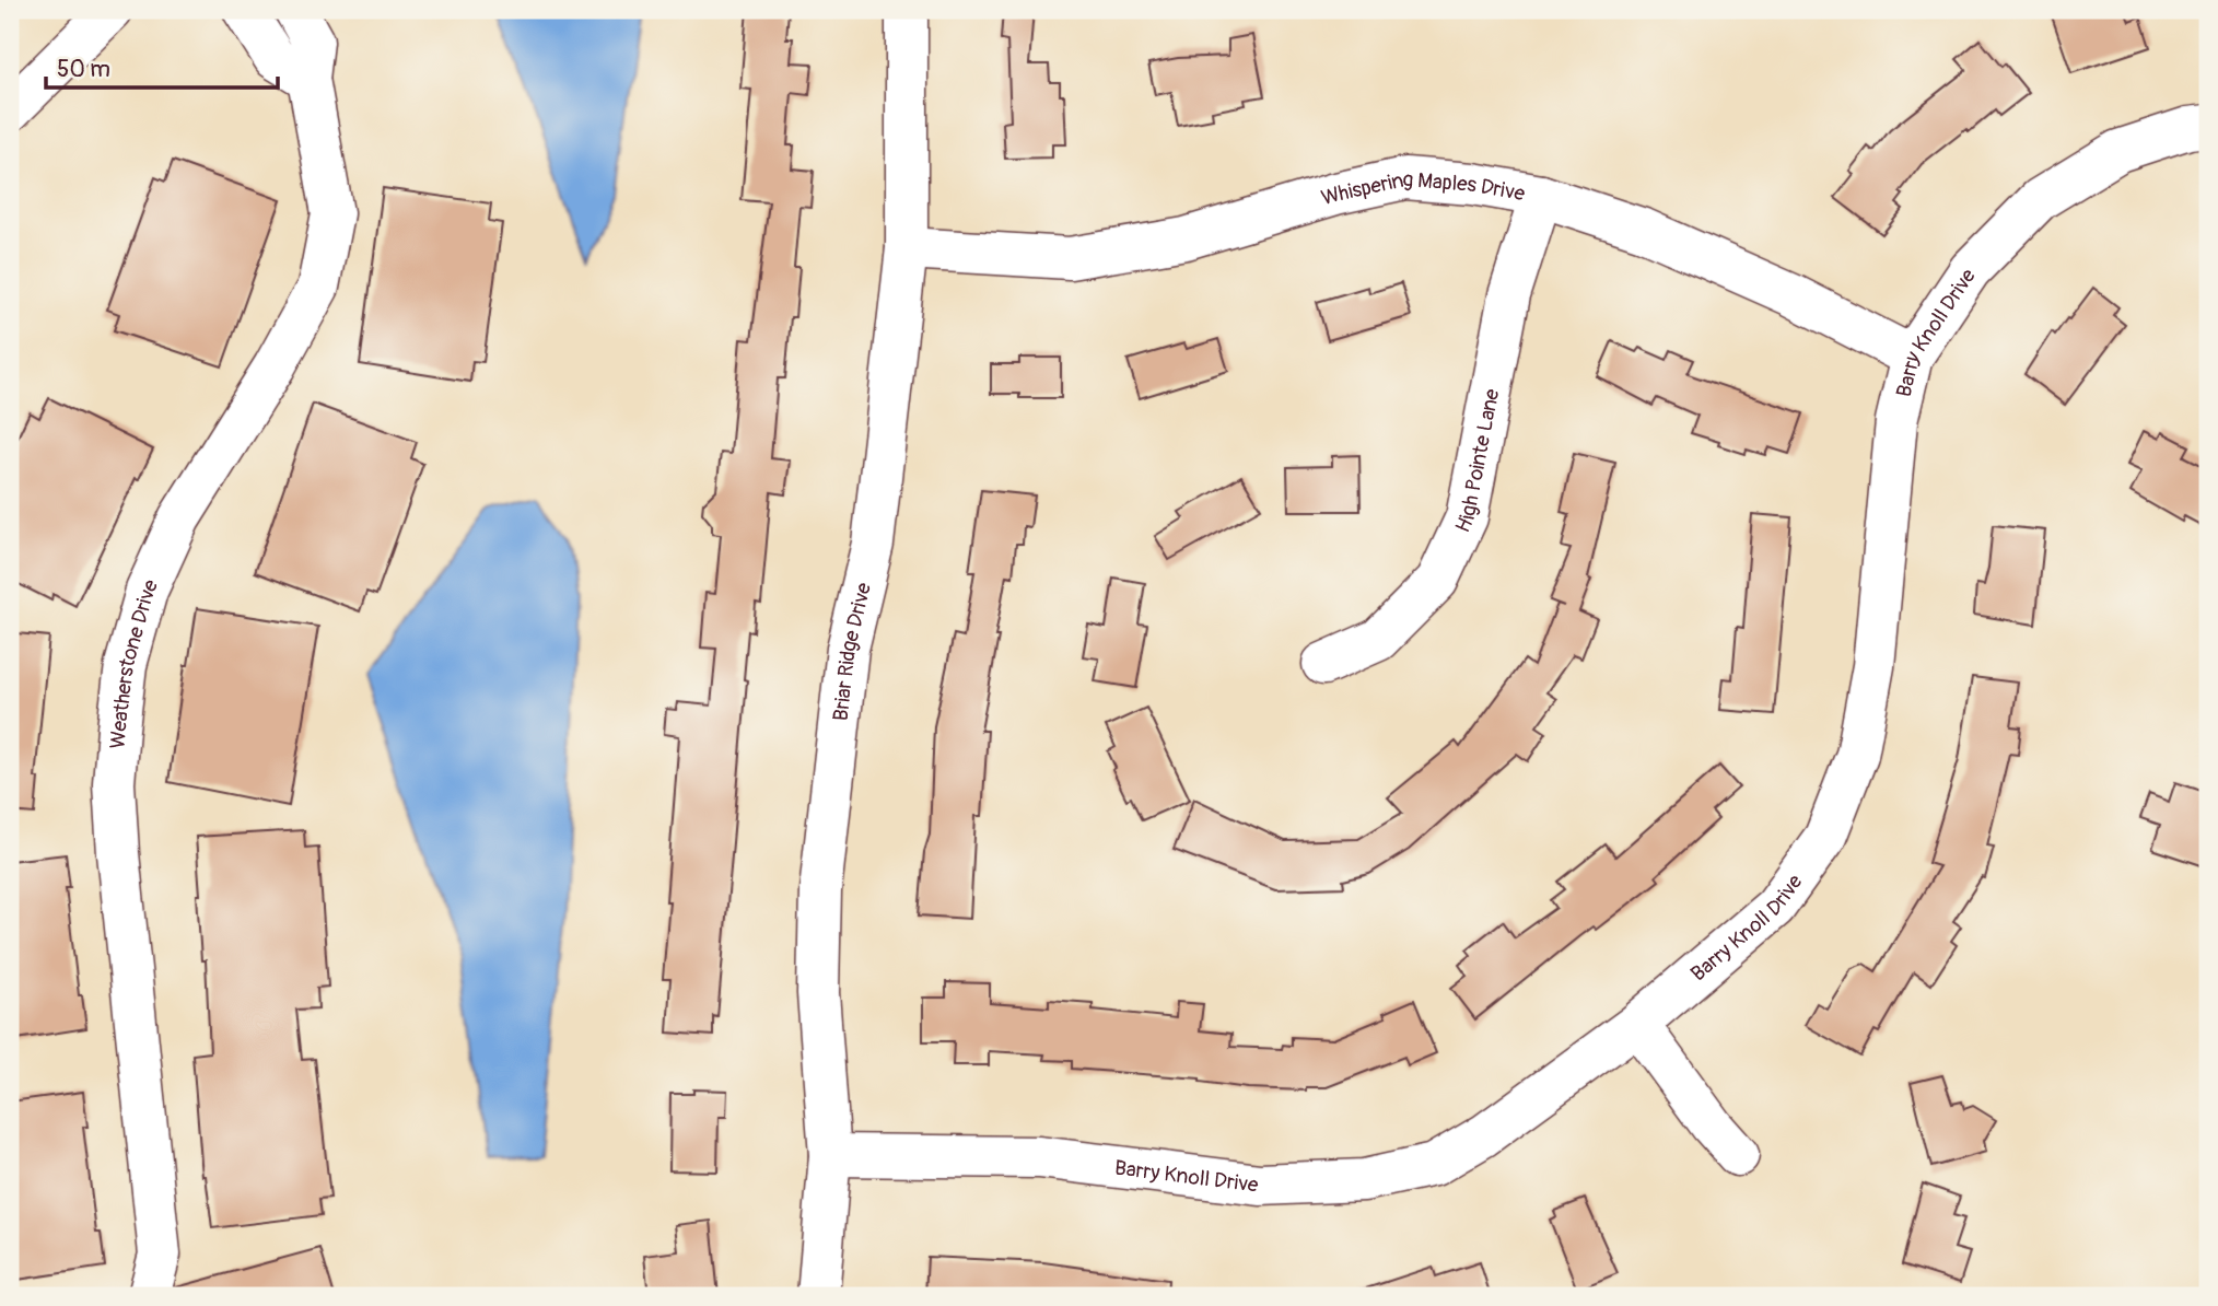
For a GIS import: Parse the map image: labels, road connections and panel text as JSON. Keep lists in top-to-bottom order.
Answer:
{
  "streets": {
    "street": [
      "Whispering Maples Drive",
      "Barry Knoll Drive",
      "High Pointe Lane",
      "Briar Ridge Drive",
      "Weatherstone Drive"
    ]
  },
  "crossings": [
    ["Whispering Maples Drive", "Barry Knoll Drive"],
    ["Whispering Maples Drive", "High Pointe Lane"],
    ["Whispering Maples Drive", "Briar Ridge Drive"],
    ["Barry Knoll Drive", "Briar Ridge Drive"]
  ],
  "scale_bar": "50 m"
}
